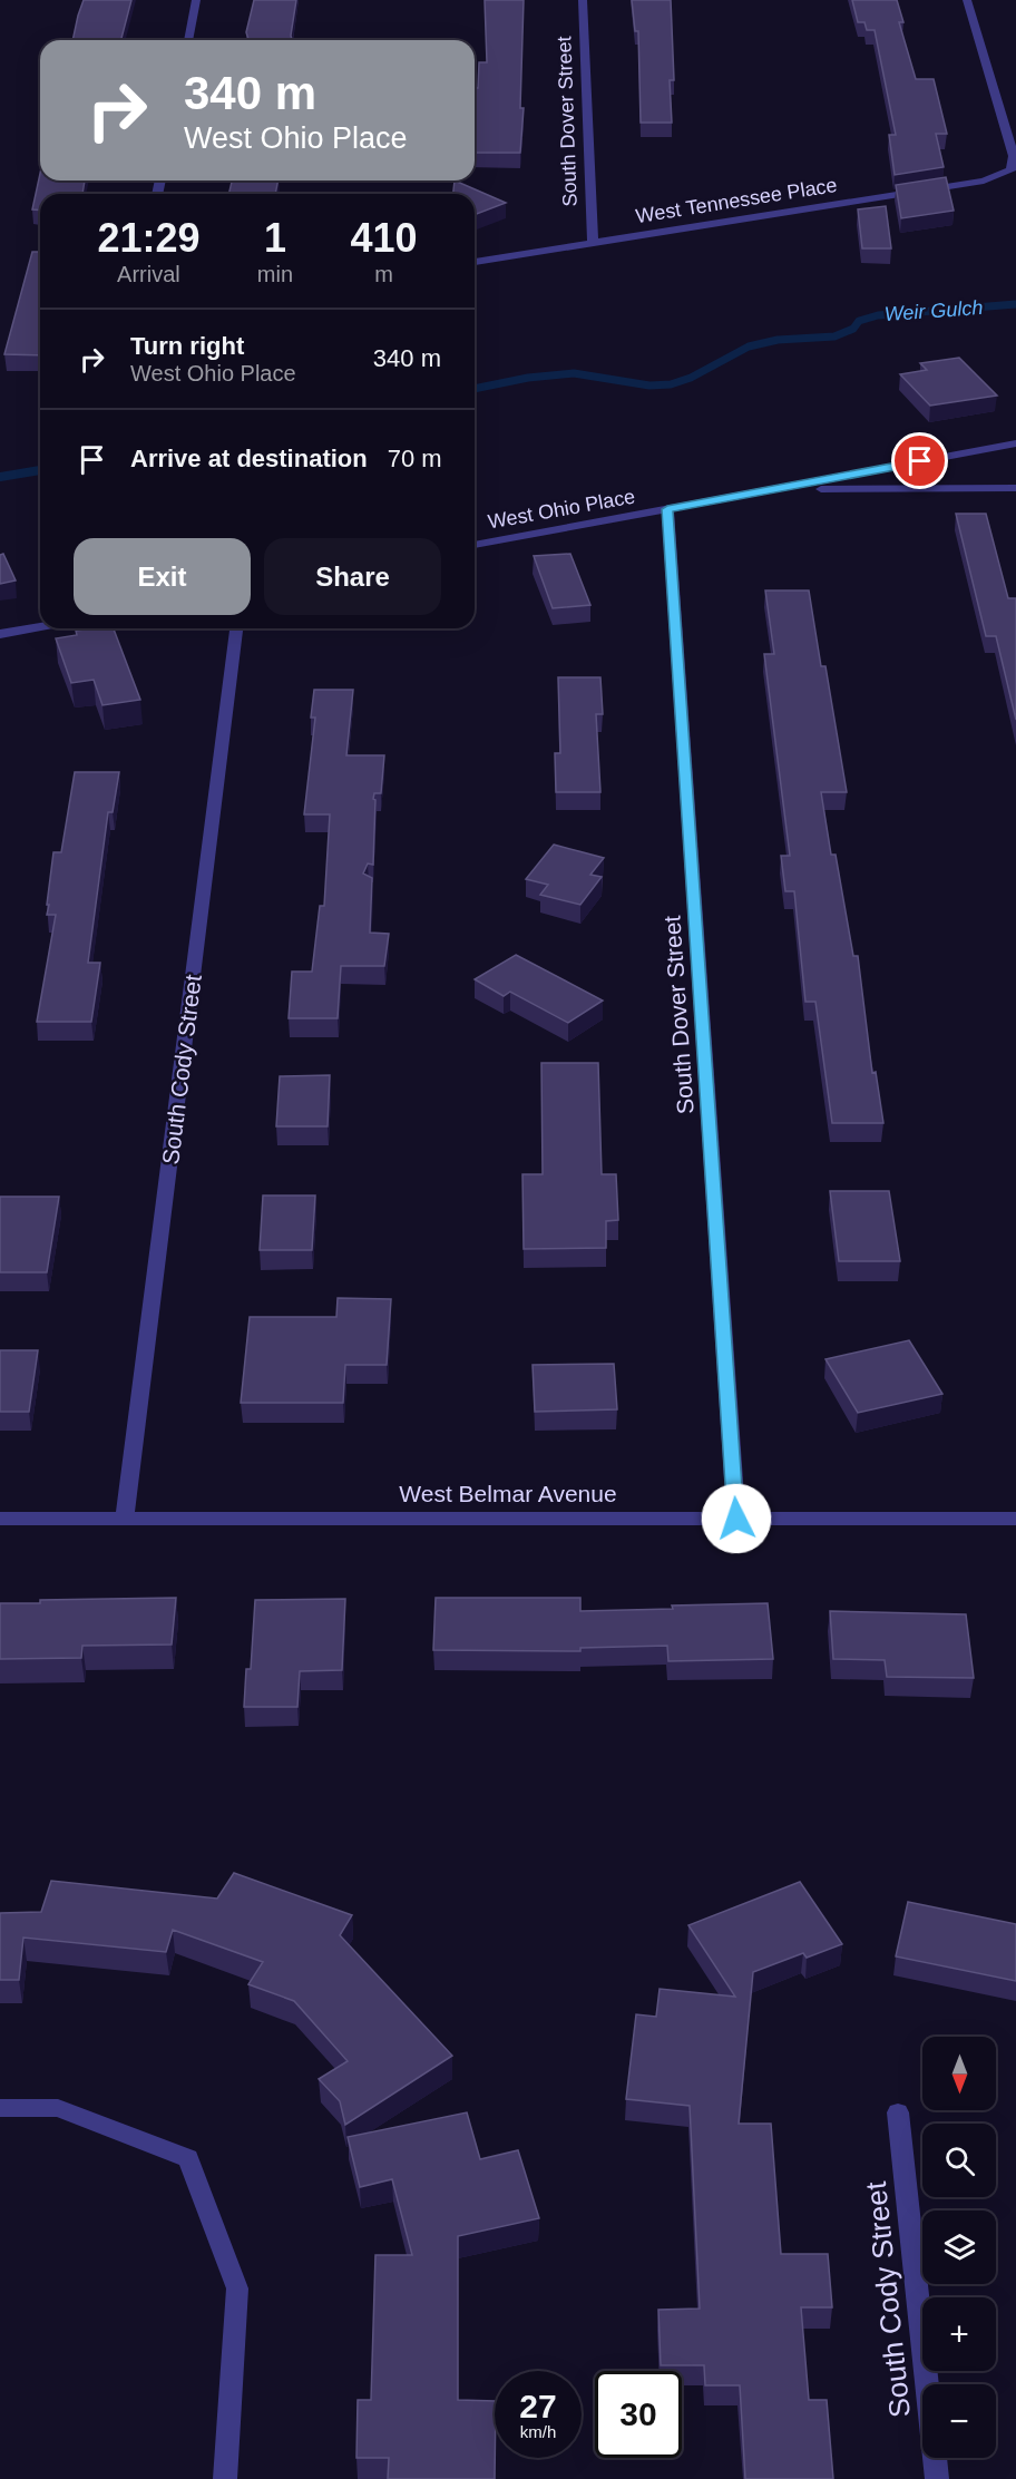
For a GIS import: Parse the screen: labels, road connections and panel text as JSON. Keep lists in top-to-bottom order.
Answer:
{
  "streets": {
    "street": [
      "South Dover Street",
      "West Tennessee Place",
      "West Ohio Place",
      "South Cody Street",
      "West Belmar Avenue"
    ]
  },
  "crossings": [
    ["South Dover Street", "West Tennessee Place"],
    ["South Dover Street", "West Ohio Place"],
    ["South Dover Street", "West Belmar Avenue"],
    ["South Cody Street", "West Belmar Avenue"]
  ],
  "water": ["Weir Gulch"],
  "north": "bottom",
  "page": {
    "turn": ["340 m", "West Ohio Place"],
    "eta": [
      "21:29",
      "Arrival",
      "1",
      "min",
      "410",
      "m"
    ],
    "list": [
      {
        "name": "Turn right",
        "note": "West Ohio Place",
        "value": "340 m"
      },
      {
        "name": "Arrive at destination",
        "value": "70 m"
      }
    ],
    "buttons": ["Exit", "Share"],
    "map_buttons": ["+", "−"],
    "speed": "27 km/h",
    "limit": "30"
  }
}
